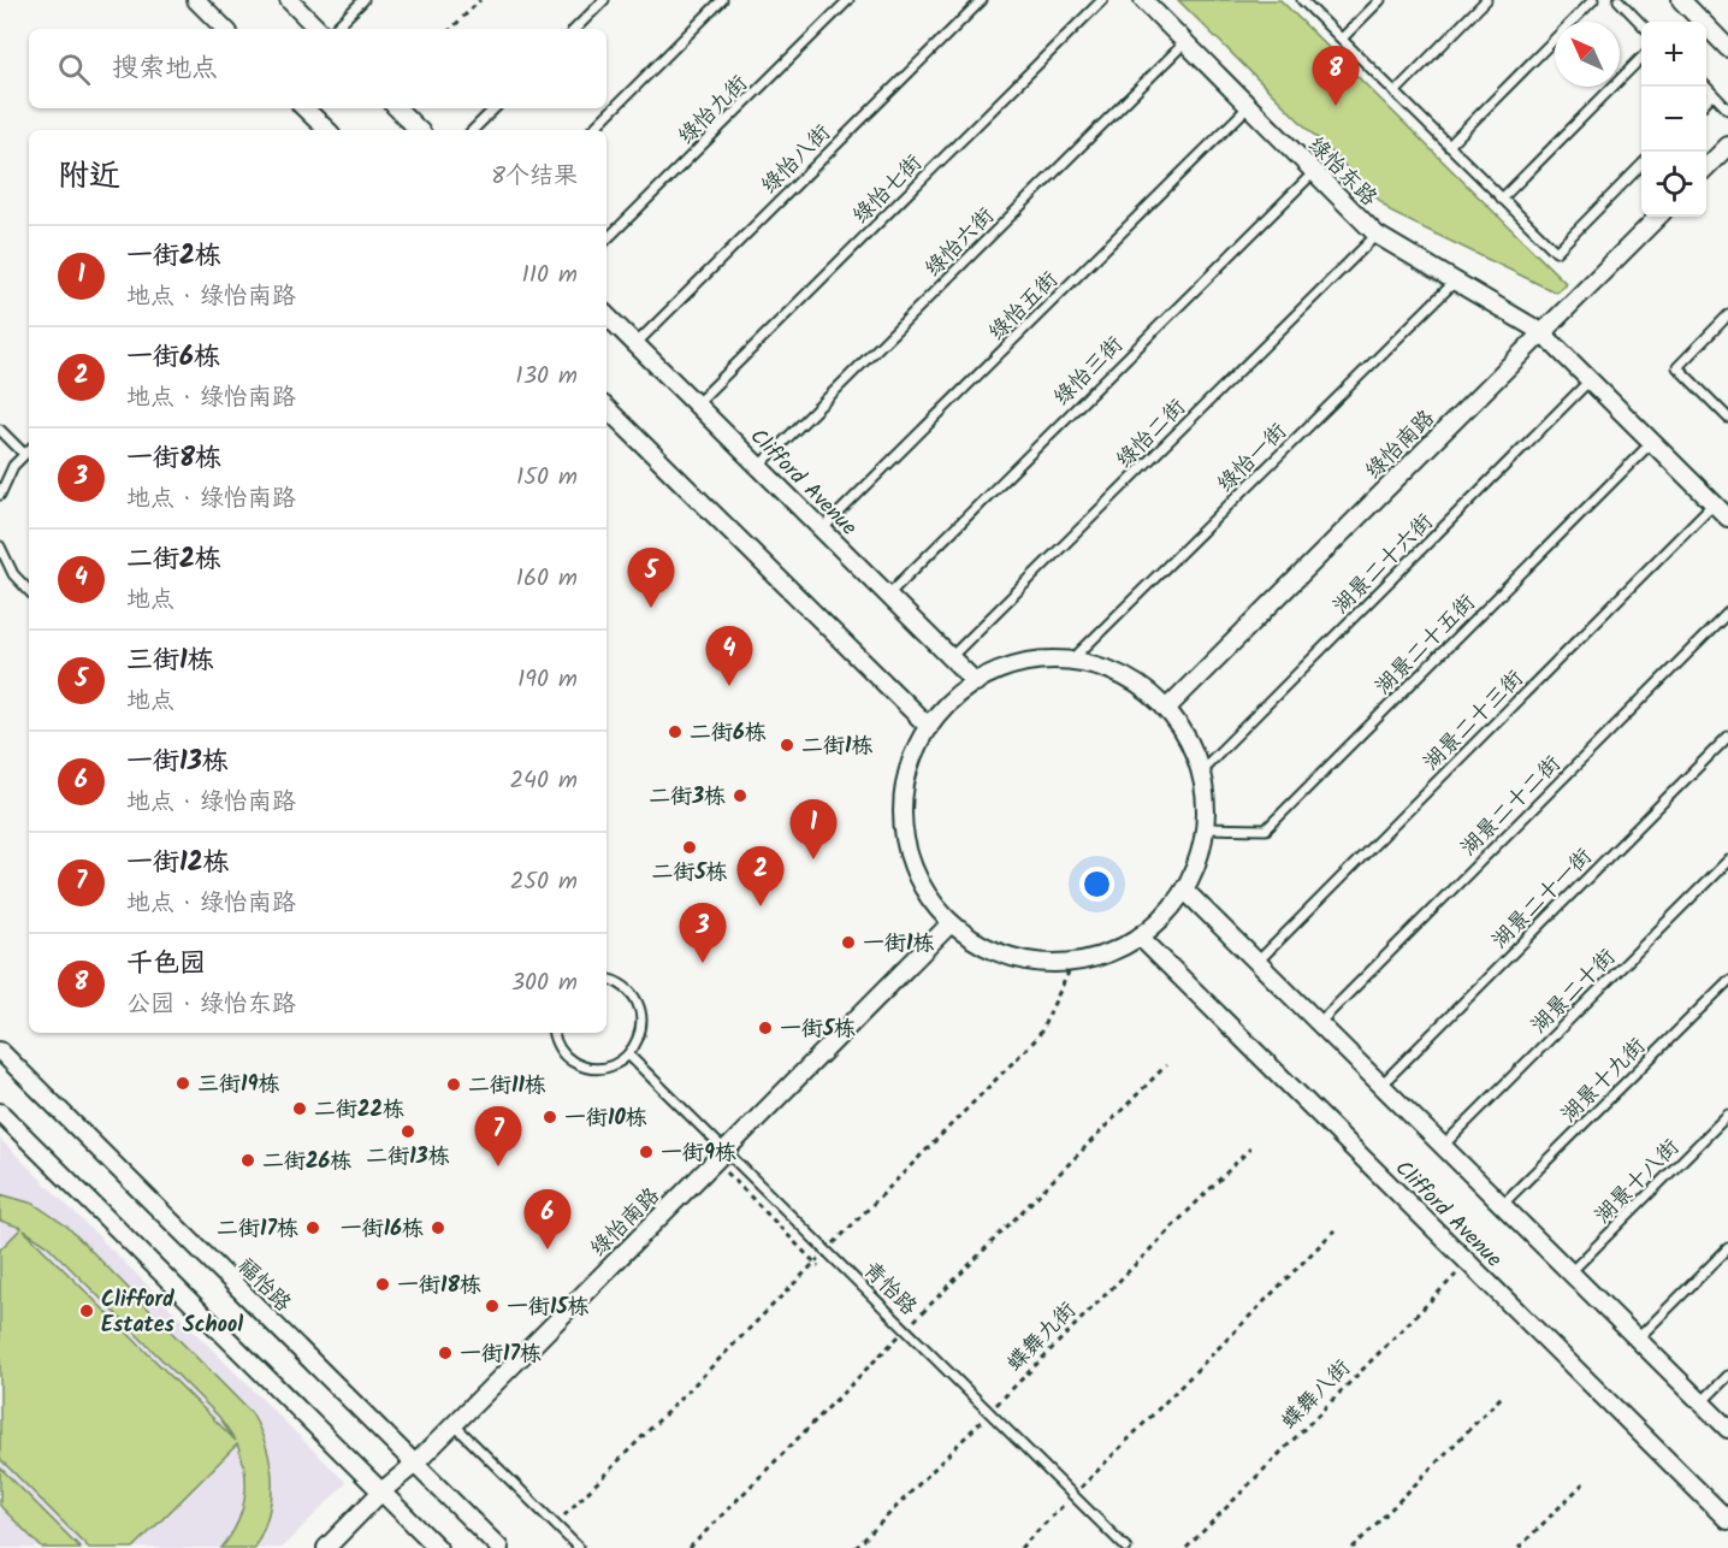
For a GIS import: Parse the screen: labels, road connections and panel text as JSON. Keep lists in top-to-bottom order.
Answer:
{
  "streets": {
    "street": [
      "绿怡东路",
      "绿怡南路",
      "Clifford Avenue",
      "福怡路"
    ],
    "lane": [
      "绿怡九街",
      "绿怡八街",
      "绿怡七街",
      "绿怡六街",
      "绿怡五街",
      "绿怡三街",
      "绿怡二街",
      "绿怡一街",
      "湖景二十六街",
      "湖景二十五街",
      "湖景二十三街",
      "湖景二十二街",
      "湖景二十一街",
      "湖景二十街",
      "湖景十九街",
      "湖景十八街",
      "青怡路"
    ],
    "path": ["蝶舞九街", "蝶舞八街"]
  },
  "crossings": [
    ["绿怡八街", "Clifford Avenue"],
    ["绿怡东路", "绿怡六街"],
    ["绿怡东路", "绿怡五街"],
    ["绿怡东路", "绿怡三街"],
    ["绿怡东路", "绿怡二街"],
    ["绿怡东路", "绿怡南路"],
    ["绿怡东路", "绿怡一街"],
    ["绿怡东路", "湖景二十六街"],
    ["绿怡东路", "湖景二十五街"],
    ["绿怡东路", "湖景二十三街"],
    ["绿怡七街", "Clifford Avenue"],
    ["绿怡六街", "Clifford Avenue"],
    ["绿怡五街", "Clifford Avenue"],
    ["绿怡三街", "Clifford Avenue"],
    ["绿怡二街", "Clifford Avenue"],
    ["绿怡南路", "福怡路"],
    ["绿怡南路", "青怡路"],
    ["Clifford Avenue", "湖景二十三街"],
    ["Clifford Avenue", "湖景二十二街"],
    ["Clifford Avenue", "湖景二十一街"],
    ["Clifford Avenue", "湖景二十街"],
    ["Clifford Avenue", "湖景十九街"],
    ["Clifford Avenue", "湖景十八街"],
    ["Clifford Avenue", "蝶舞八街"],
    ["青怡路", "蝶舞九街"]
  ],
  "places": [
    "二街6栋",
    "二街1栋",
    "二街3栋",
    "二街5栋",
    "一街1栋",
    "一街5栋",
    "三街19栋",
    "二街11栋",
    "二街22栋",
    "一街10栋",
    "二街13栋",
    "一街9栋",
    "二街26栋",
    "二街17栋",
    "一街16栋",
    "一街18栋",
    "一街15栋",
    "Clifford Estates School",
    "一街17栋"
  ],
  "north": "top left",
  "page": {
    "map_buttons": ["+", "−"],
    "search": "搜索地点",
    "pins": [
      "8",
      "5",
      "4",
      "1",
      "2",
      "3",
      "7",
      "6"
    ],
    "heading": ["附近", "8个结果"],
    "list": [
      {
        "mark": "1",
        "name": "一街2栋",
        "note": "地点 · 绿怡南路",
        "value": "110 m"
      },
      {
        "mark": "2",
        "name": "一街6栋",
        "note": "地点 · 绿怡南路",
        "value": "130 m"
      },
      {
        "mark": "3",
        "name": "一街8栋",
        "note": "地点 · 绿怡南路",
        "value": "150 m"
      },
      {
        "mark": "4",
        "name": "二街2栋",
        "note": "地点",
        "value": "160 m"
      },
      {
        "mark": "5",
        "name": "三街1栋",
        "note": "地点",
        "value": "190 m"
      },
      {
        "mark": "6",
        "name": "一街13栋",
        "note": "地点 · 绿怡南路",
        "value": "240 m"
      },
      {
        "mark": "7",
        "name": "一街12栋",
        "note": "地点 · 绿怡南路",
        "value": "250 m"
      },
      {
        "mark": "8",
        "name": "千色园",
        "note": "公园 · 绿怡东路",
        "value": "300 m"
      }
    ]
  }
}
